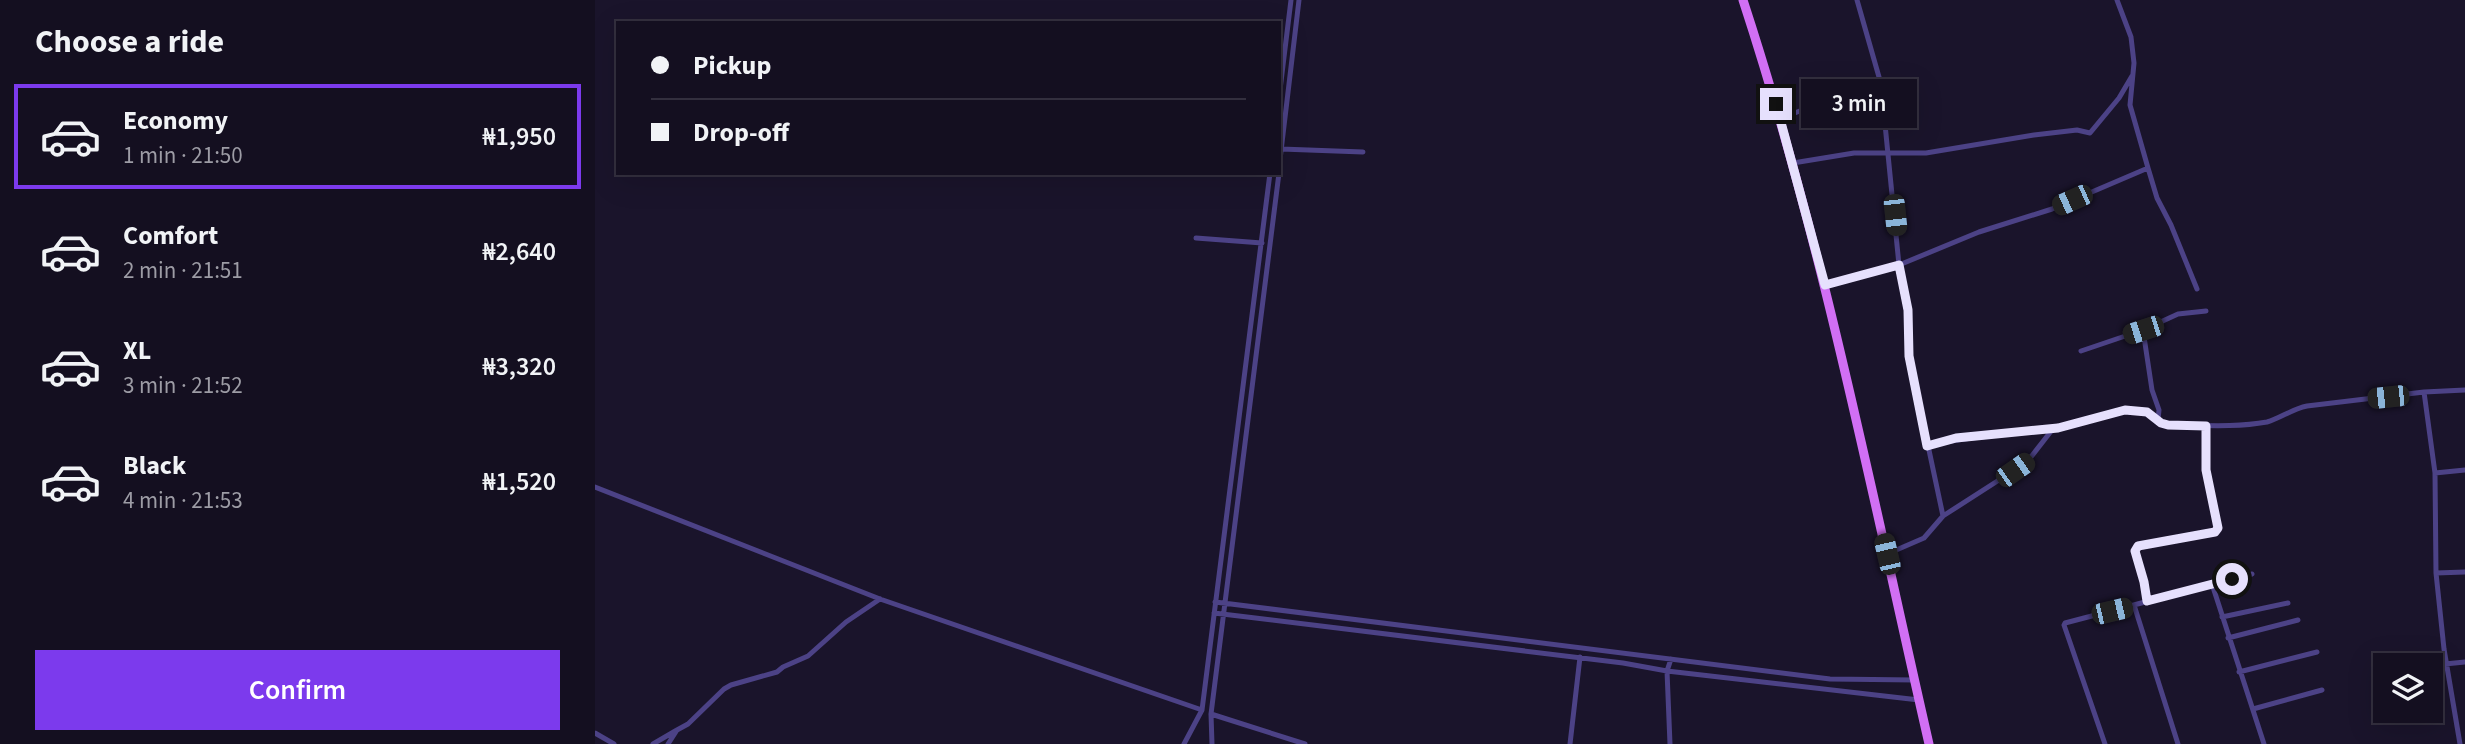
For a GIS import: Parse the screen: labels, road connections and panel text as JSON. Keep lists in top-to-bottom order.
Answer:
{
  "page": {
    "heading": "Choose a ride",
    "banner": ["Pickup", "Drop-off"],
    "bubble": "3 min",
    "list": [
      {
        "name": "Economy",
        "note": "1 min · 21:50",
        "value": "₦1,950"
      },
      {
        "name": "Comfort",
        "note": "2 min · 21:51",
        "value": "₦2,640"
      },
      {
        "name": "XL",
        "note": "3 min · 21:52",
        "value": "₦3,320"
      },
      {
        "name": "Black",
        "note": "4 min · 21:53",
        "value": "₦1,520"
      }
    ],
    "buttons": "Confirm"
  }
}
